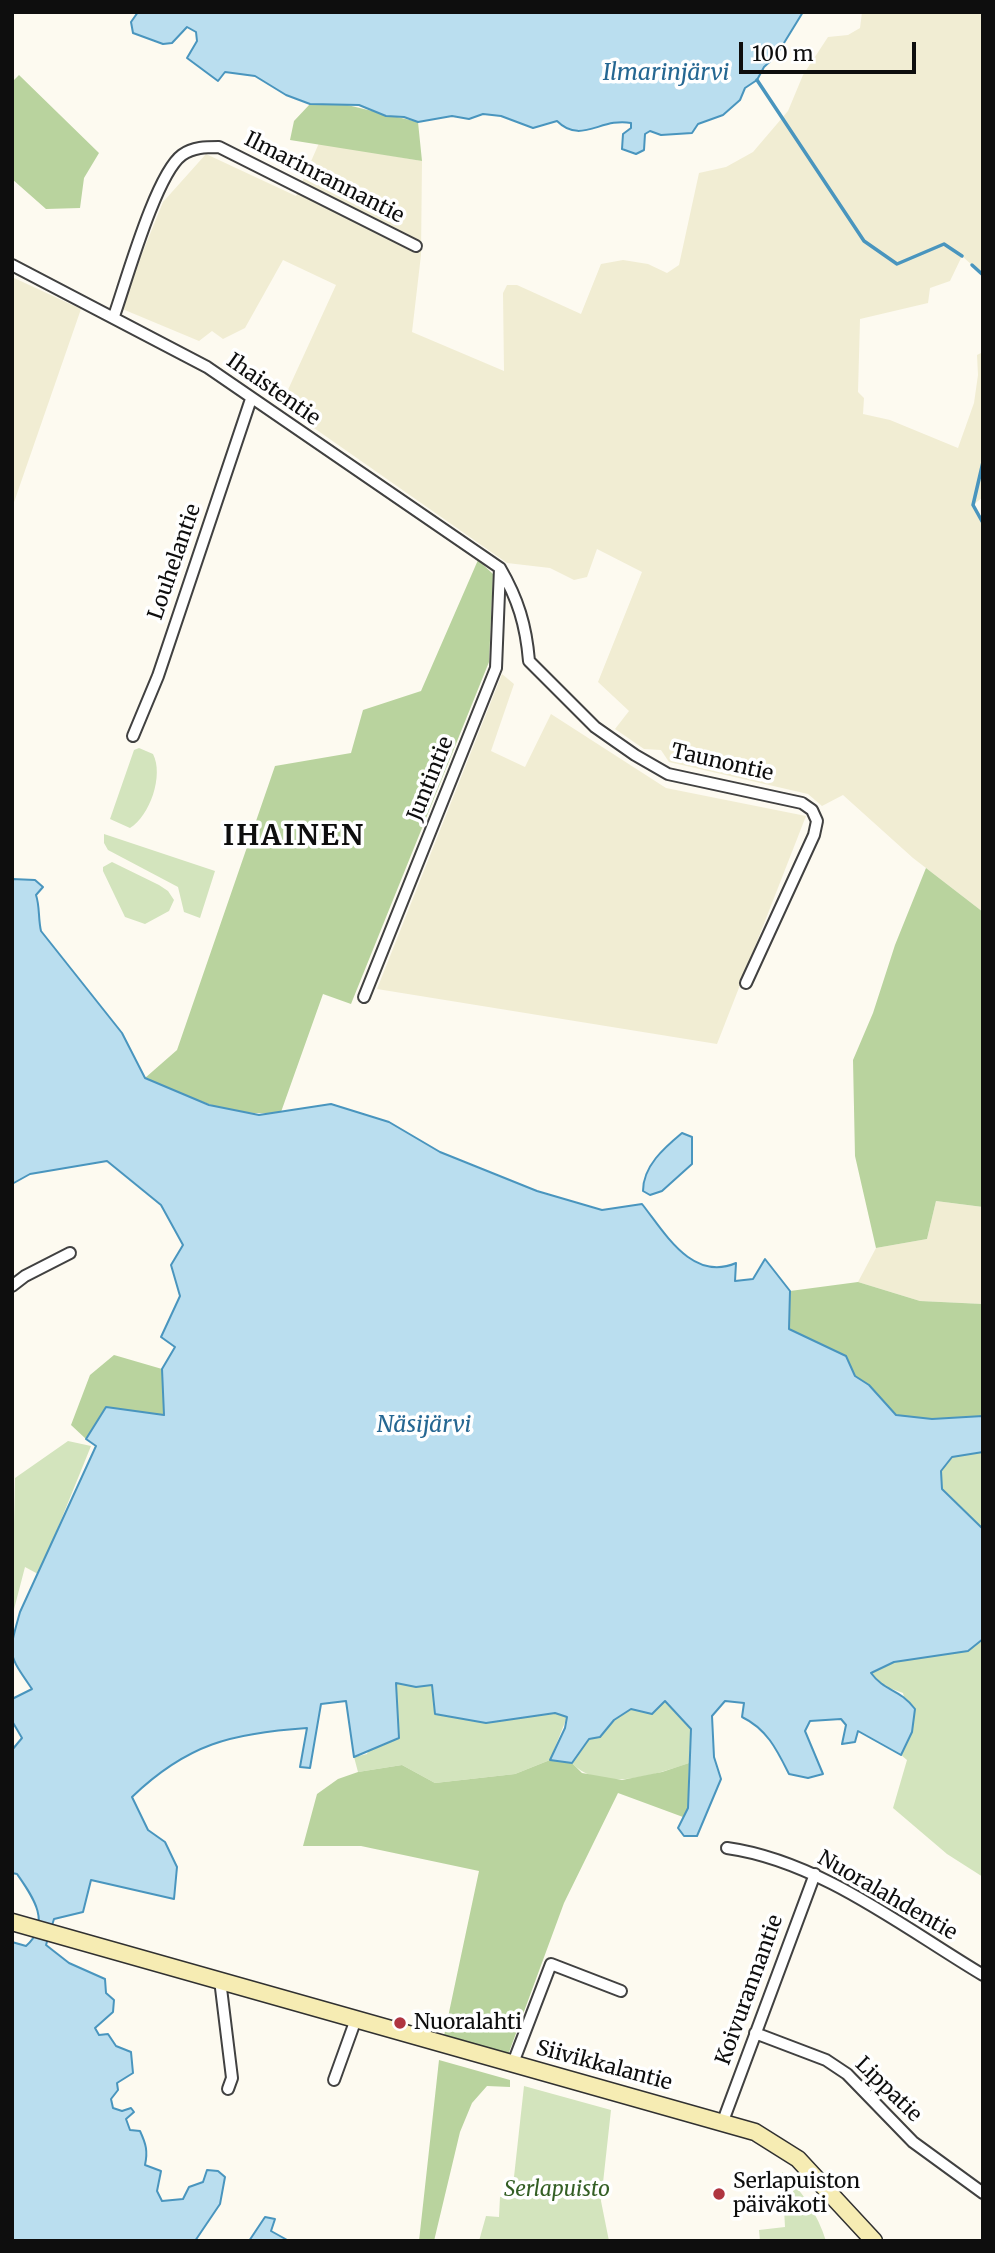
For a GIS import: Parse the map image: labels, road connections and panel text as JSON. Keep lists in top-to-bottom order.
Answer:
{
  "streets": {
    "main road": ["Siivikkalantie"],
    "street": [
      "Ilmarinrannantie",
      "Ihaistentie",
      "Louhelantie",
      "Taunontie",
      "Juntintie",
      "Nuoralahdentie",
      "Koivurannantie",
      "Lippatie"
    ]
  },
  "crossings": [
    ["Ilmarinrannantie", "Ihaistentie"],
    ["Ihaistentie", "Louhelantie"],
    ["Ihaistentie", "Taunontie"],
    ["Ihaistentie", "Juntintie"],
    ["Taunontie", "Juntintie"],
    ["Nuoralahdentie", "Koivurannantie"],
    ["Koivurannantie", "Siivikkalantie"],
    ["Koivurannantie", "Lippatie"]
  ],
  "districts": ["IHAINEN"],
  "water": ["Ilmarinjärvi", "Näsijärvi"],
  "parks": ["Serlapuisto"],
  "places": ["Nuoralahti", "Serlapuiston päiväkoti"],
  "scale_bar": "100 m"
}
